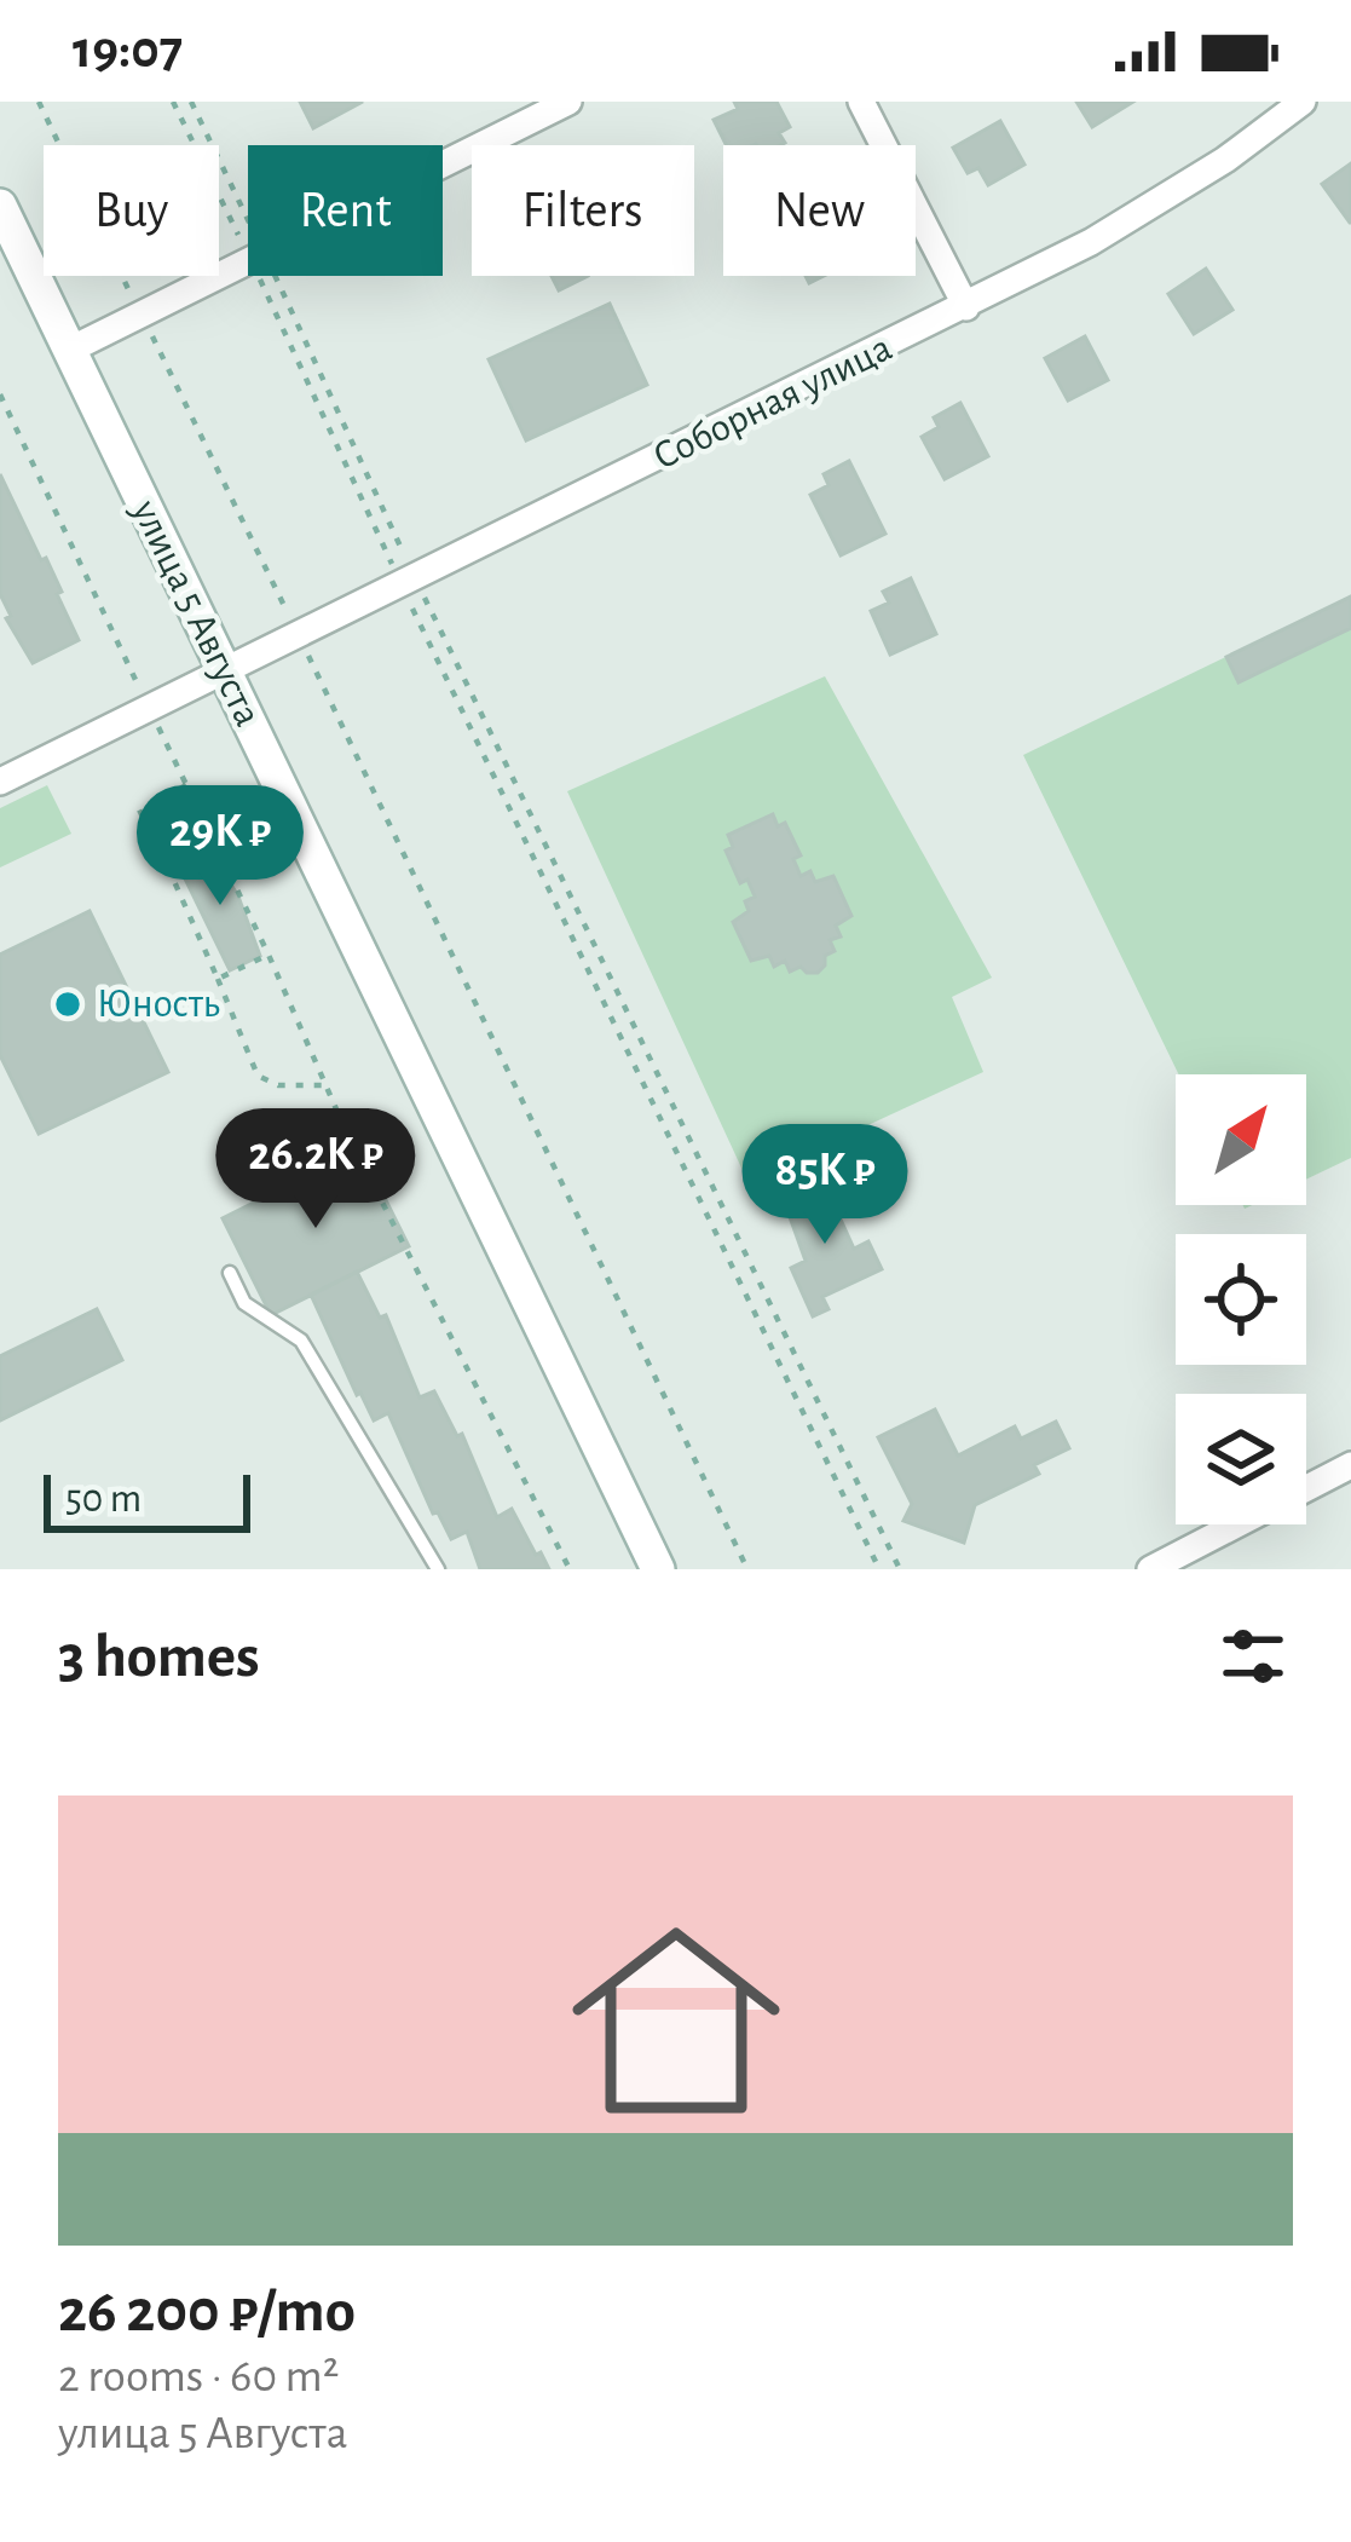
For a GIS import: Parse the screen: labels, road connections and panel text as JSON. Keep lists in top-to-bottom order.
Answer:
{
  "streets": {
    "street": ["Соборная улица", "улица 5 Августа"]
  },
  "crossings": [
    ["Соборная улица", "улица 5 Августа"]
  ],
  "places": ["Юность"],
  "scale_bar": "50 m",
  "north": "top right",
  "page": {
    "status": "19:07",
    "chip": [
      "Buy",
      "Rent",
      "Filters",
      "New"
    ],
    "price": ["29K ₽", "26.2K ₽", "85K ₽"],
    "scale": "50 m",
    "heading": "3 homes",
    "list": [
      {
        "name": "26 200 ₽/mo",
        "note": "2 rooms · 60 m² · улица 5 Августа"
      }
    ]
  }
}
